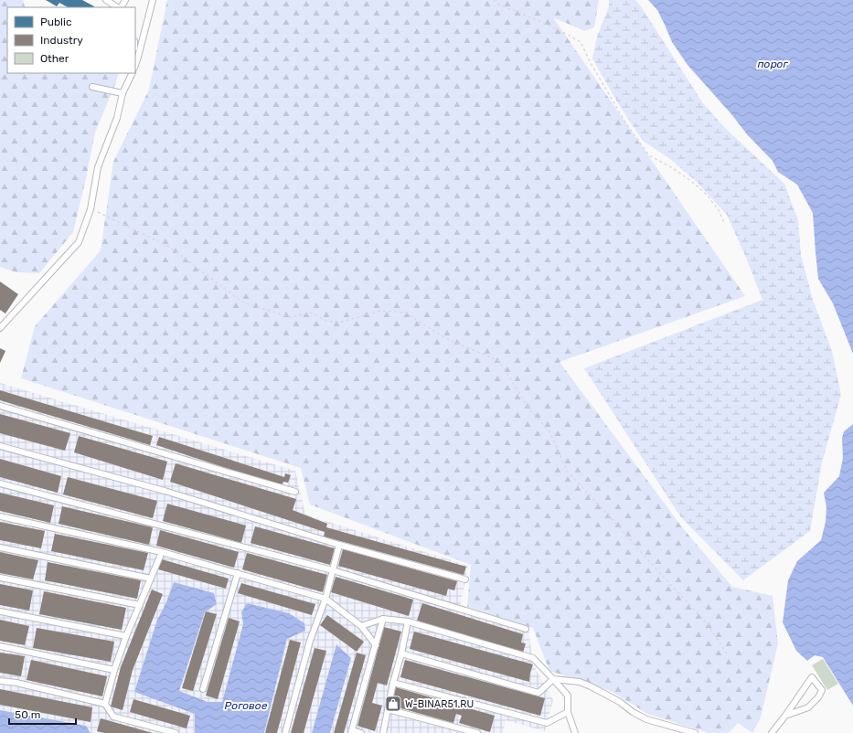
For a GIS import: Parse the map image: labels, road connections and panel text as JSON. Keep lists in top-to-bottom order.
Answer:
{
  "water": ["порог", "Роговое"],
  "places": {
    "shop": ["W-BINAR51.RU"]
  },
  "legend": ["Public", "Industry", "Other"],
  "scale_bar": "50 m"
}
